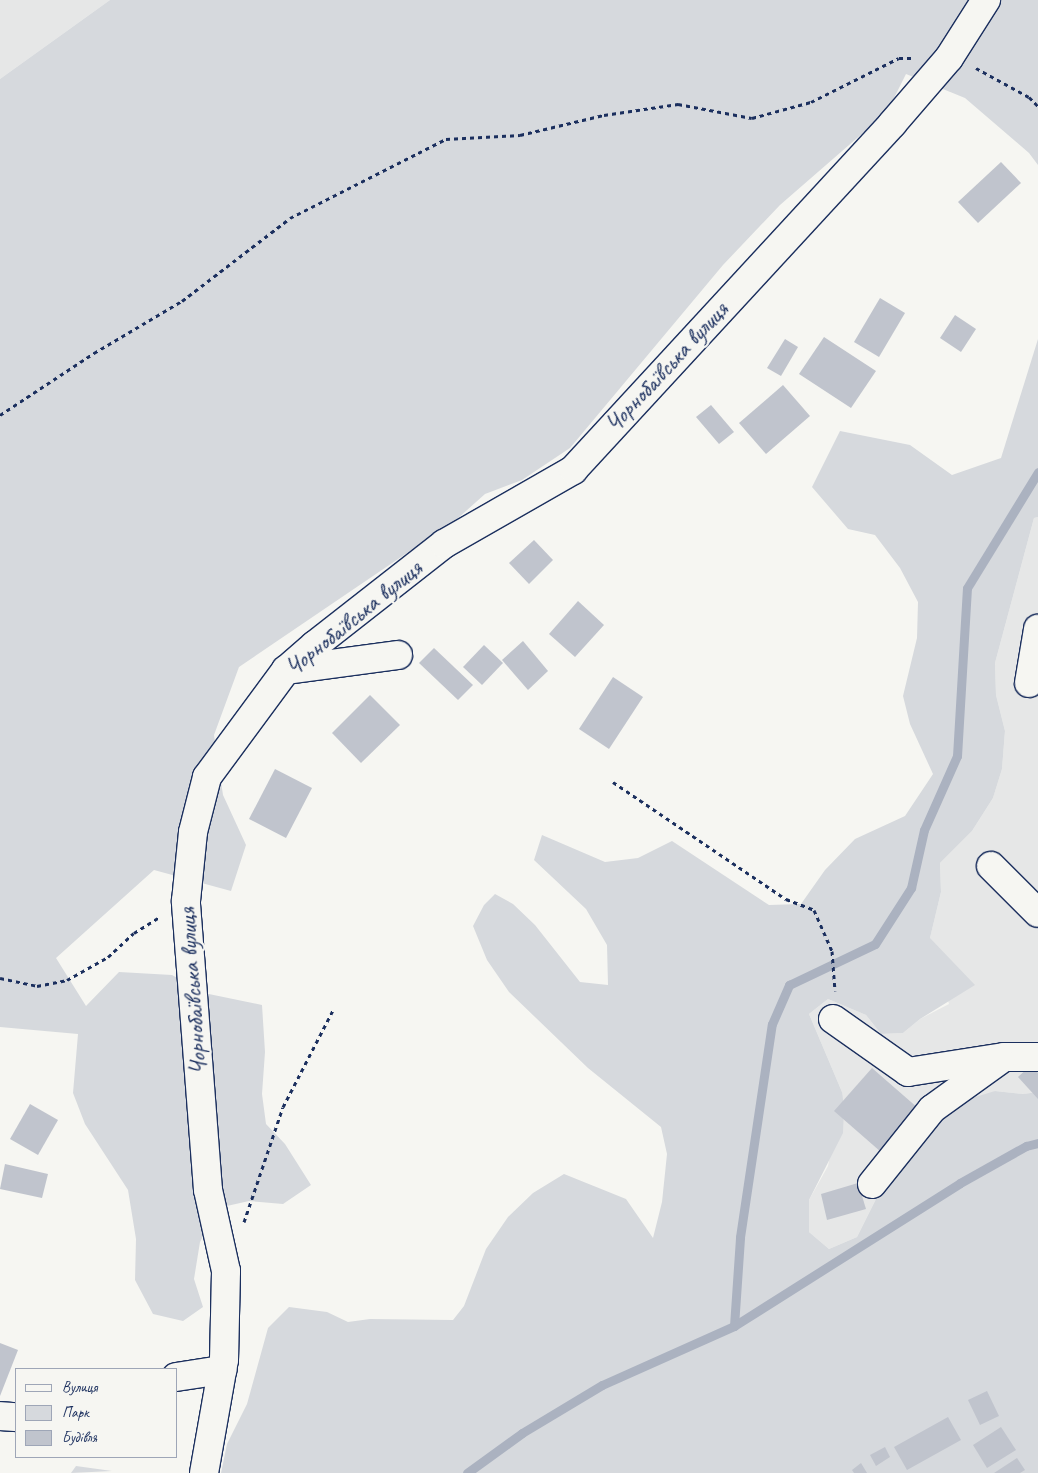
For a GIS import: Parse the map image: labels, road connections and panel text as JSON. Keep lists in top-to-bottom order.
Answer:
{
  "streets": {
    "street": ["Чорнобаївська вулиця"]
  },
  "legend": ["Вулиця", "Парк", "Будівля"]
}
